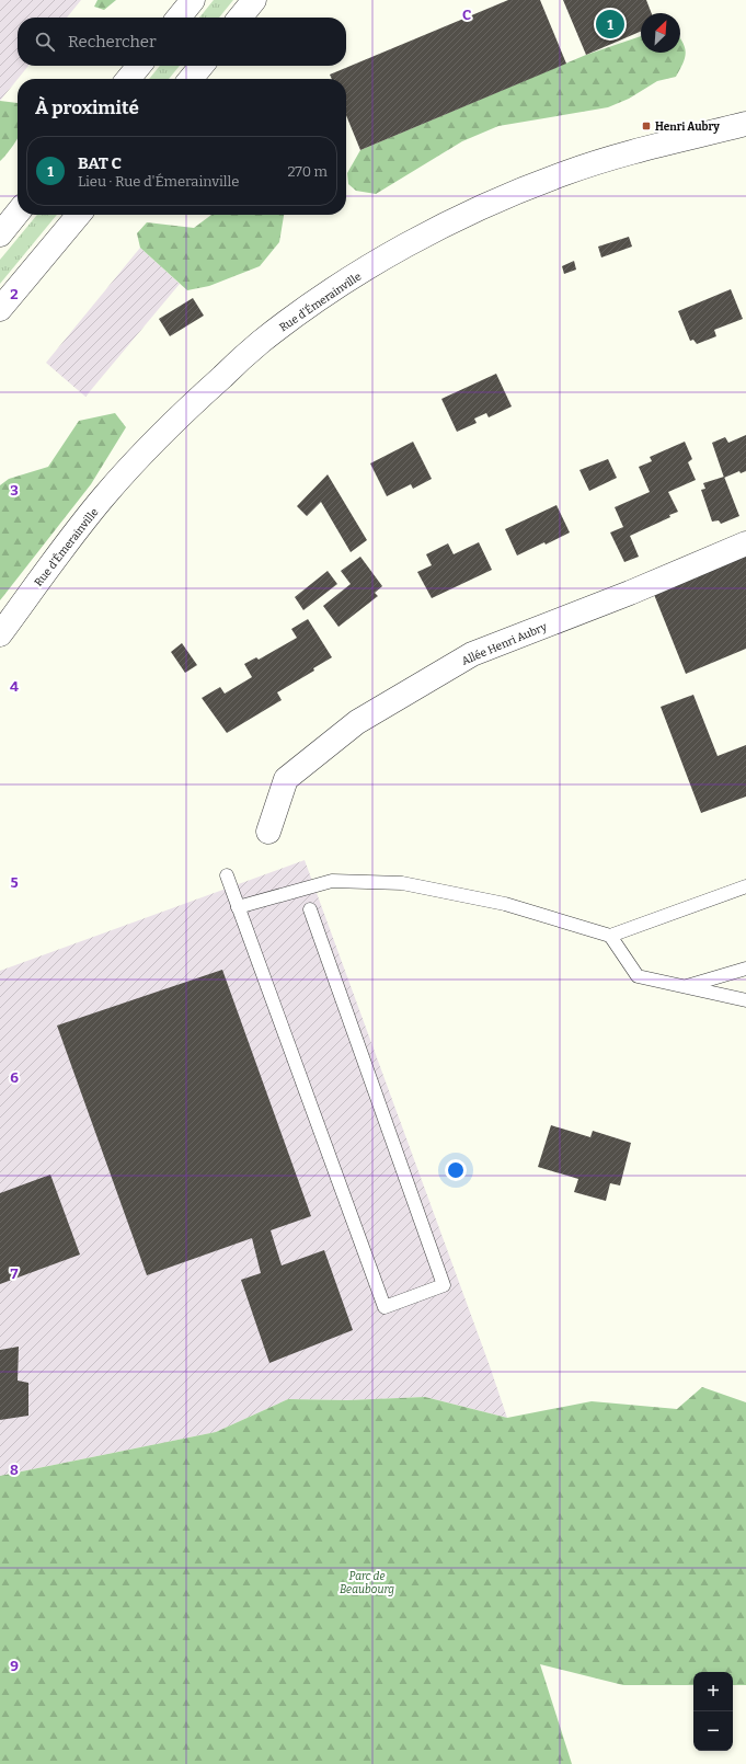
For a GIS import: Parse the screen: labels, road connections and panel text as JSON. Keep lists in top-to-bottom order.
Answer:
{
  "streets": {
    "street": ["Rue d'Émerainville", "Allée Henri Aubry"]
  },
  "parks": ["Parc de Beaubourg"],
  "places": {
    "transit": ["Henri Aubry"]
  },
  "north": "top right",
  "page": {
    "pins": "1",
    "search": "Rechercher",
    "heading": "À proximité",
    "list": [
      {
        "mark": "1",
        "name": "BAT C",
        "note": "Lieu · Rue d'Émerainville",
        "value": "270 m"
      }
    ],
    "map_buttons": ["+", "−"]
  },
  "grid": {
    "columns": ["C"],
    "rows": [
      "2",
      "3",
      "4",
      "5",
      "6",
      "7",
      "8",
      "9"
    ]
  }
}
